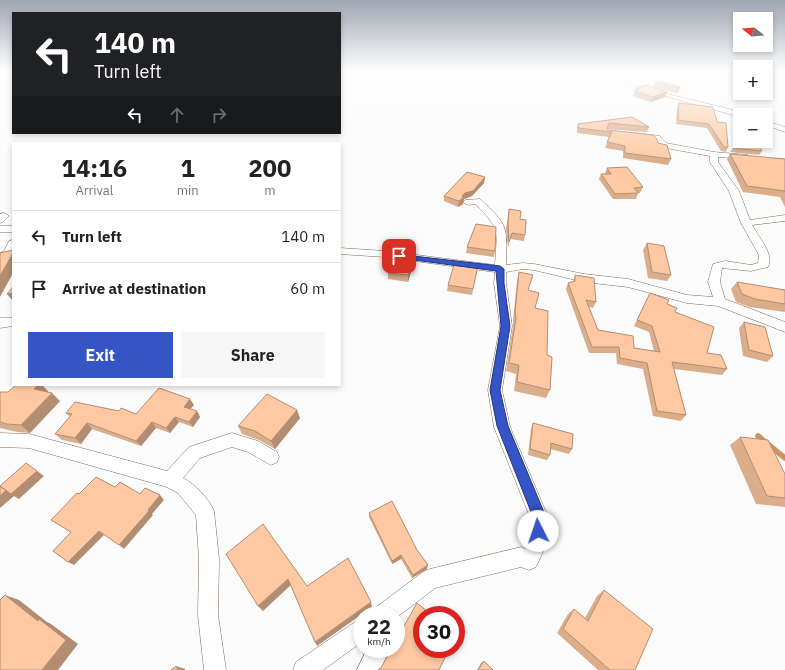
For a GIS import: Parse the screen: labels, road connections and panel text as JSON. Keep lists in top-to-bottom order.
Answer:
{
  "north": "left",
  "page": {
    "map_buttons": ["+", "−"],
    "turn": ["140 m", "Turn left"],
    "eta": [
      "14:16",
      "Arrival",
      "1",
      "min",
      "200",
      "m"
    ],
    "list": [
      {
        "name": "Turn left",
        "value": "140 m"
      },
      {
        "name": "Arrive at destination",
        "value": "60 m"
      }
    ],
    "buttons": ["Exit", "Share"],
    "speed": "22 km/h",
    "limit": "30"
  }
}
